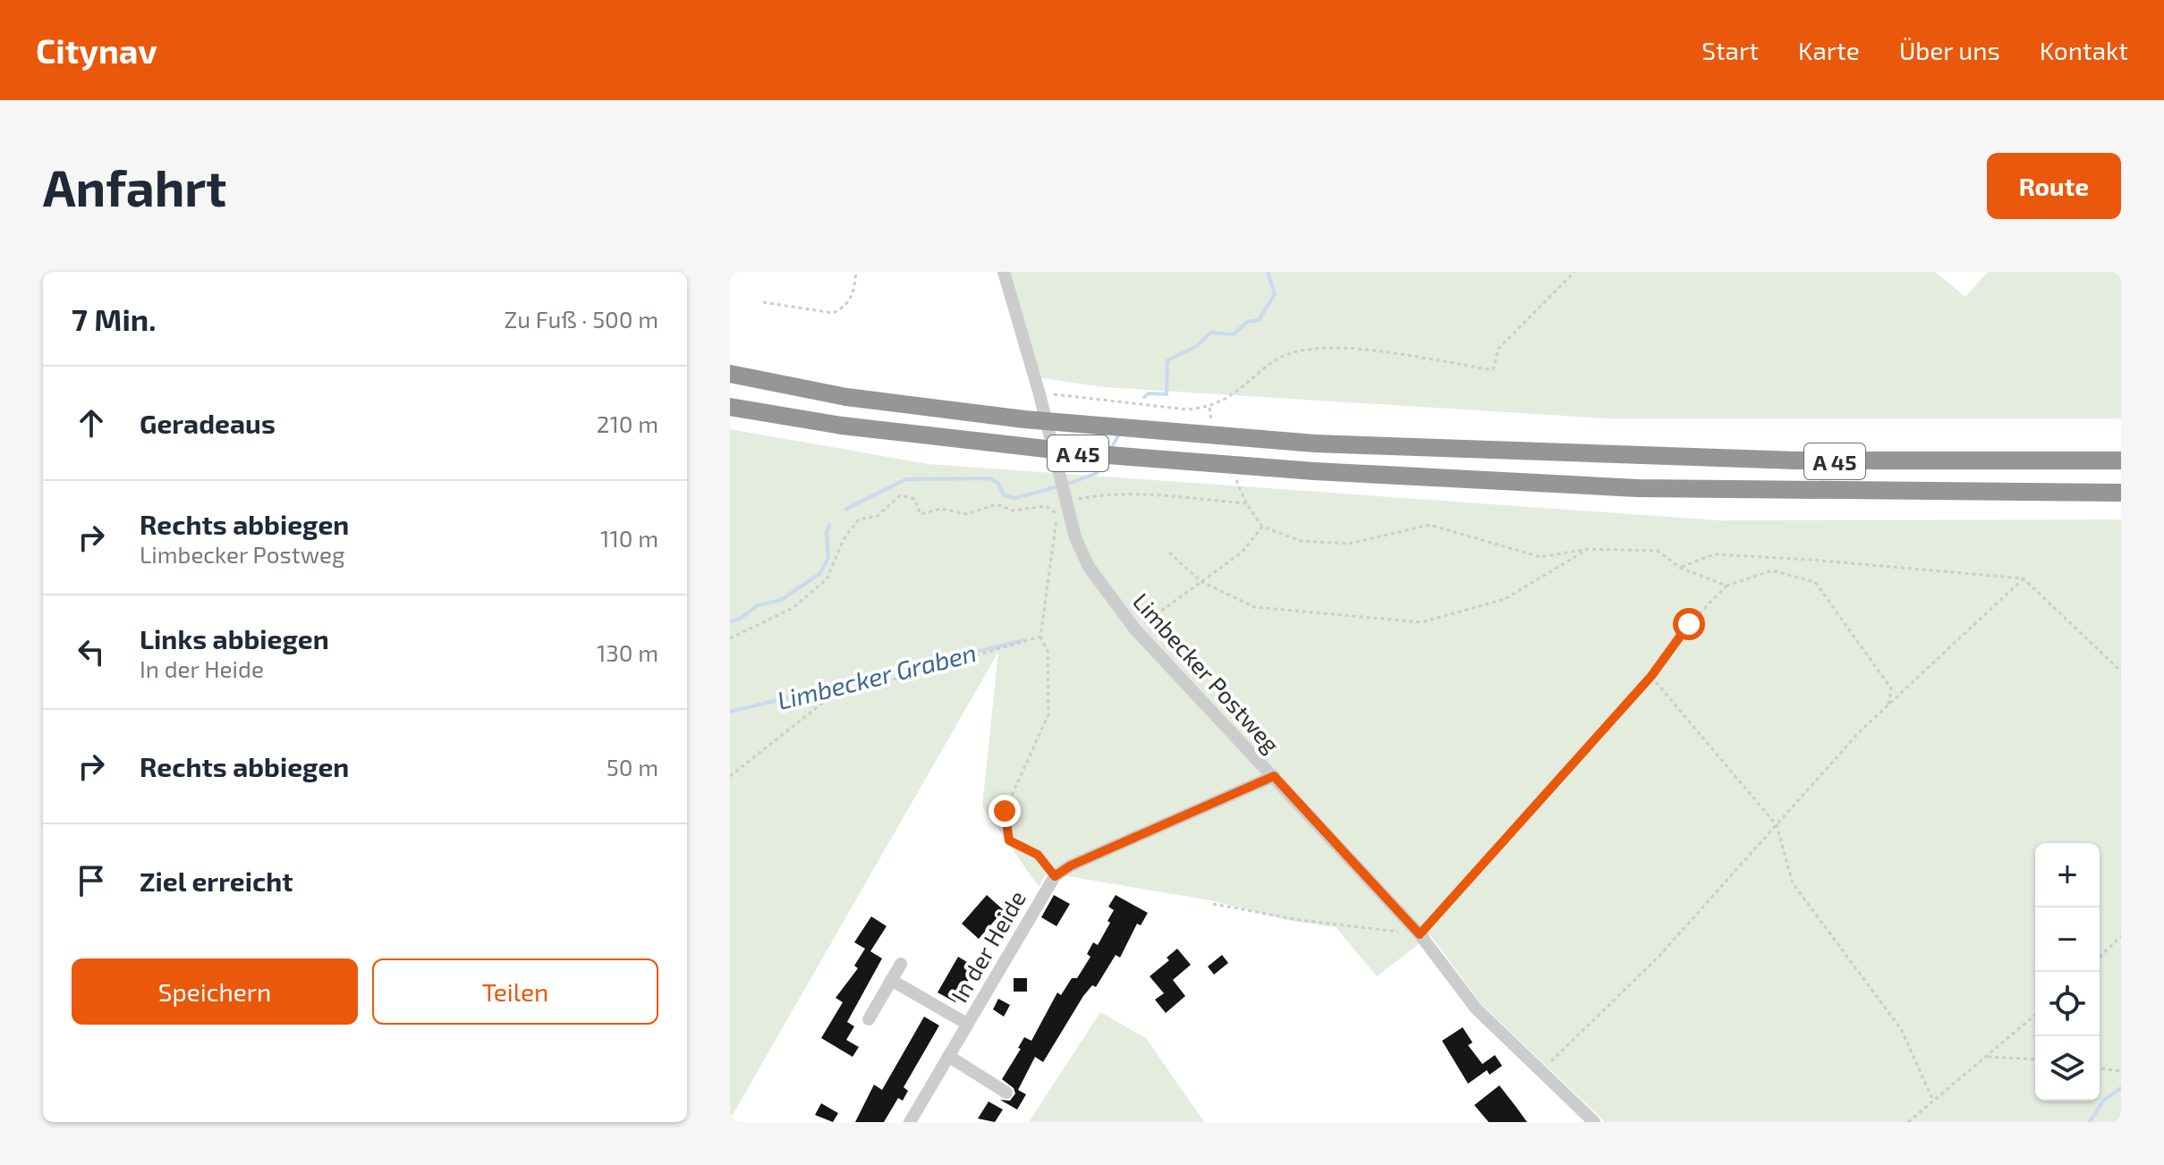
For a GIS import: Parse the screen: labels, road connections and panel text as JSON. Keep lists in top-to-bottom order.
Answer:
{
  "streets": {
    "highway": ["A 45"],
    "street": ["Limbecker Postweg", "In der Heide"]
  },
  "crossings": [
    ["Limbecker Postweg", "In der Heide"]
  ],
  "water": ["Limbecker Graben"],
  "page": {
    "header": "Citynav",
    "nav": [
      "Start",
      "Karte",
      "Über uns",
      "Kontakt"
    ],
    "buttons": [
      "Route",
      ["Speichern", "Teilen"]
    ],
    "title": "Anfahrt",
    "heading": ["7 Min.", "Zu Fuß · 500 m"],
    "list": [
      ["Geradeaus", "210 m"],
      ["Rechts abbiegen", "Limbecker Postweg", "110 m"],
      ["Links abbiegen", "In der Heide", "130 m"],
      ["Rechts abbiegen", "50 m"],
      "Ziel erreicht"
    ],
    "map_buttons": ["+", "−"]
  }
}
